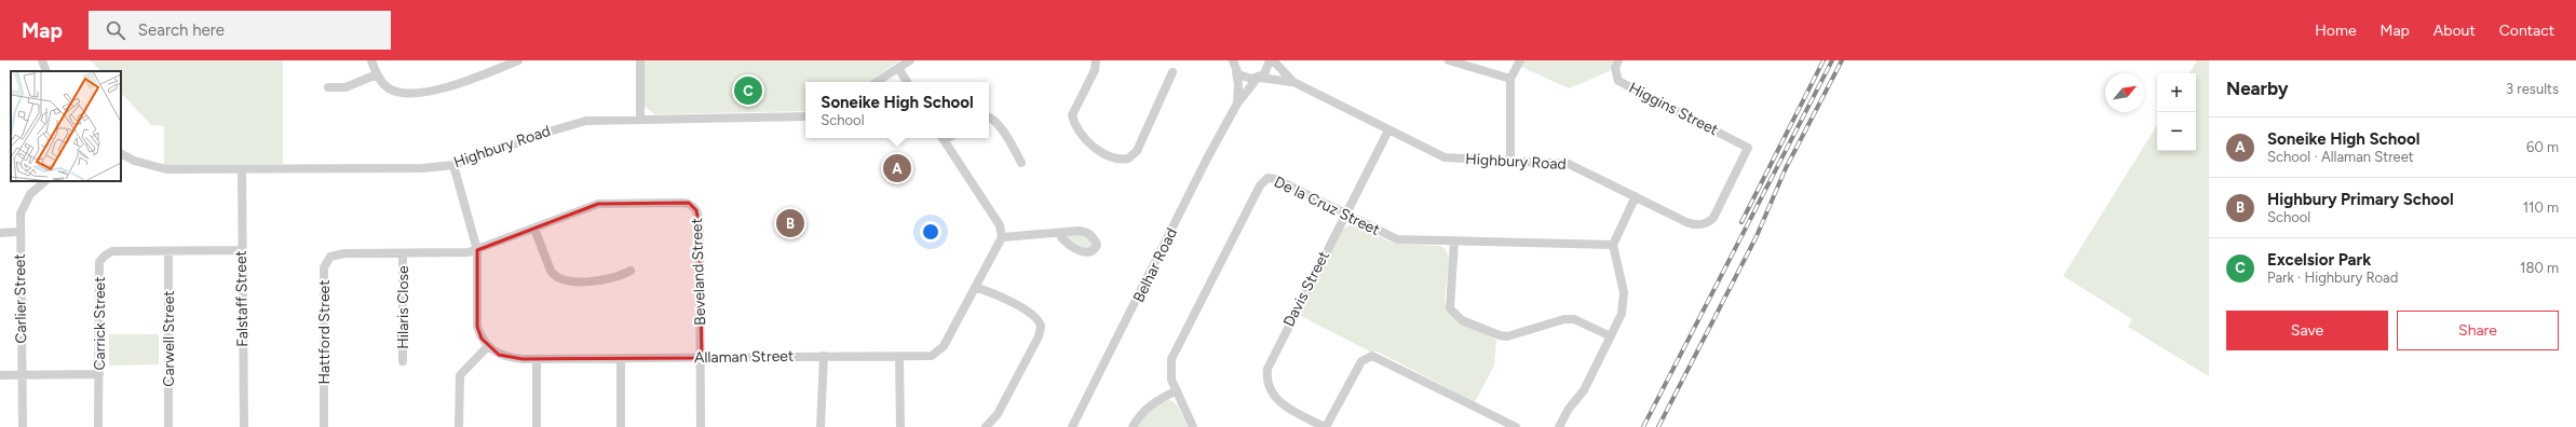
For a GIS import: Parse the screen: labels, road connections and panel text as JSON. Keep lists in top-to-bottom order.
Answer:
{
  "streets": {
    "street": [
      "Higgins Street",
      "Highbury Road",
      "De la Cruz Street",
      "Belhar Road",
      "Beveland Street",
      "Davis Street",
      "Carlier Street",
      "Falstaff Street",
      "Hilaris Close",
      "Carrick Street",
      "Hattford Street",
      "Carwell Street",
      "Allaman Street"
    ]
  },
  "crossings": [
    ["Higgins Street", "Highbury Road"],
    ["Highbury Road", "Belhar Road"],
    ["Highbury Road", "Davis Street"],
    ["Highbury Road", "Falstaff Street"],
    ["Highbury Road", "Allaman Street"],
    ["De la Cruz Street", "Davis Street"],
    ["Beveland Street", "Hattford Street"],
    ["Beveland Street", "Allaman Street"],
    ["Falstaff Street", "Carrick Street"],
    ["Hilaris Close", "Hattford Street"],
    ["Carrick Street", "Carwell Street"],
    ["Hattford Street", "Allaman Street"]
  ],
  "north": "top right",
  "page": {
    "header": "Map",
    "search": "Search here",
    "nav": [
      "Home",
      "Map",
      "About",
      "Contact"
    ],
    "heading": ["Nearby", "3 results"],
    "map_buttons": ["+", "−"],
    "pins": ["C", "A", "B"],
    "popup": ["Soneike High School", "School"],
    "list": [
      {
        "mark": "A",
        "name": "Soneike High School",
        "note": "School · Allaman Street",
        "value": "60 m"
      },
      {
        "mark": "B",
        "name": "Highbury Primary School",
        "note": "School",
        "value": "110 m"
      },
      {
        "mark": "C",
        "name": "Excelsior Park",
        "note": "Park · Highbury Road",
        "value": "180 m"
      }
    ],
    "buttons": ["Save", "Share"]
  }
}
